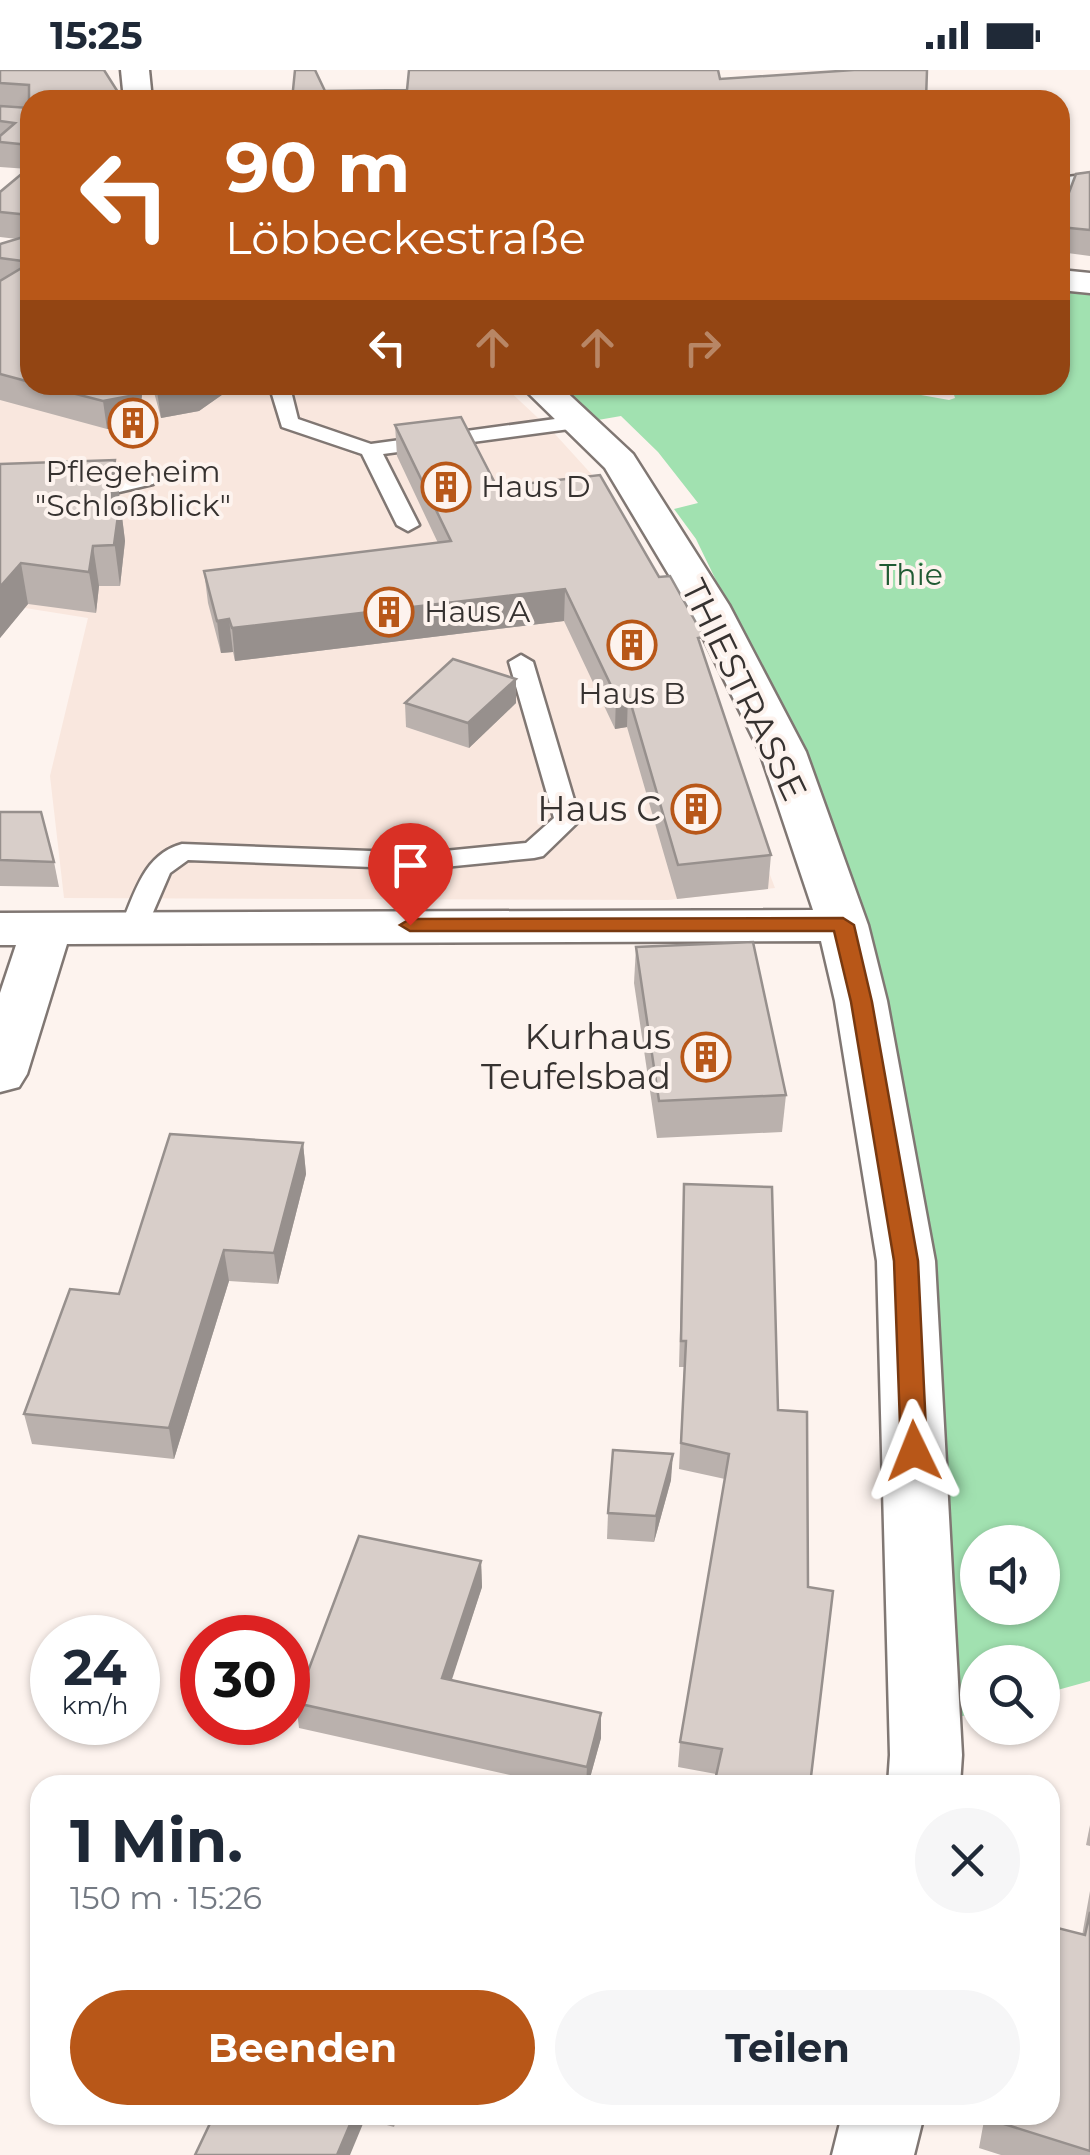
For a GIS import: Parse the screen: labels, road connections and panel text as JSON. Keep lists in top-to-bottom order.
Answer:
{
  "streets": {
    "street": ["THIESTRASSE"]
  },
  "parks": ["Thie"],
  "places": {
    "building": [
      "Pflegeheim \"Schloßblick\"",
      "Haus D",
      "Haus A",
      "Haus B",
      "Haus C",
      "Kurhaus Teufelsbad"
    ]
  },
  "page": {
    "status": "15:25",
    "turn": ["90 m", "Löbbeckestraße"],
    "speed": "24 km/h",
    "limit": "30",
    "heading": ["1 Min.", "150 m · 15:26"],
    "buttons": ["Beenden", "Teilen"]
  }
}
